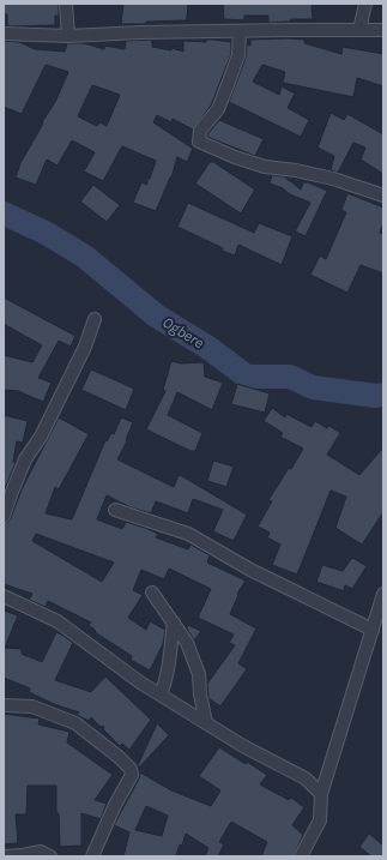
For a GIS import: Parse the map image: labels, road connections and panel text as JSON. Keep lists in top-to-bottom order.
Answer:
{
  "water": ["Ogbere"]
}
